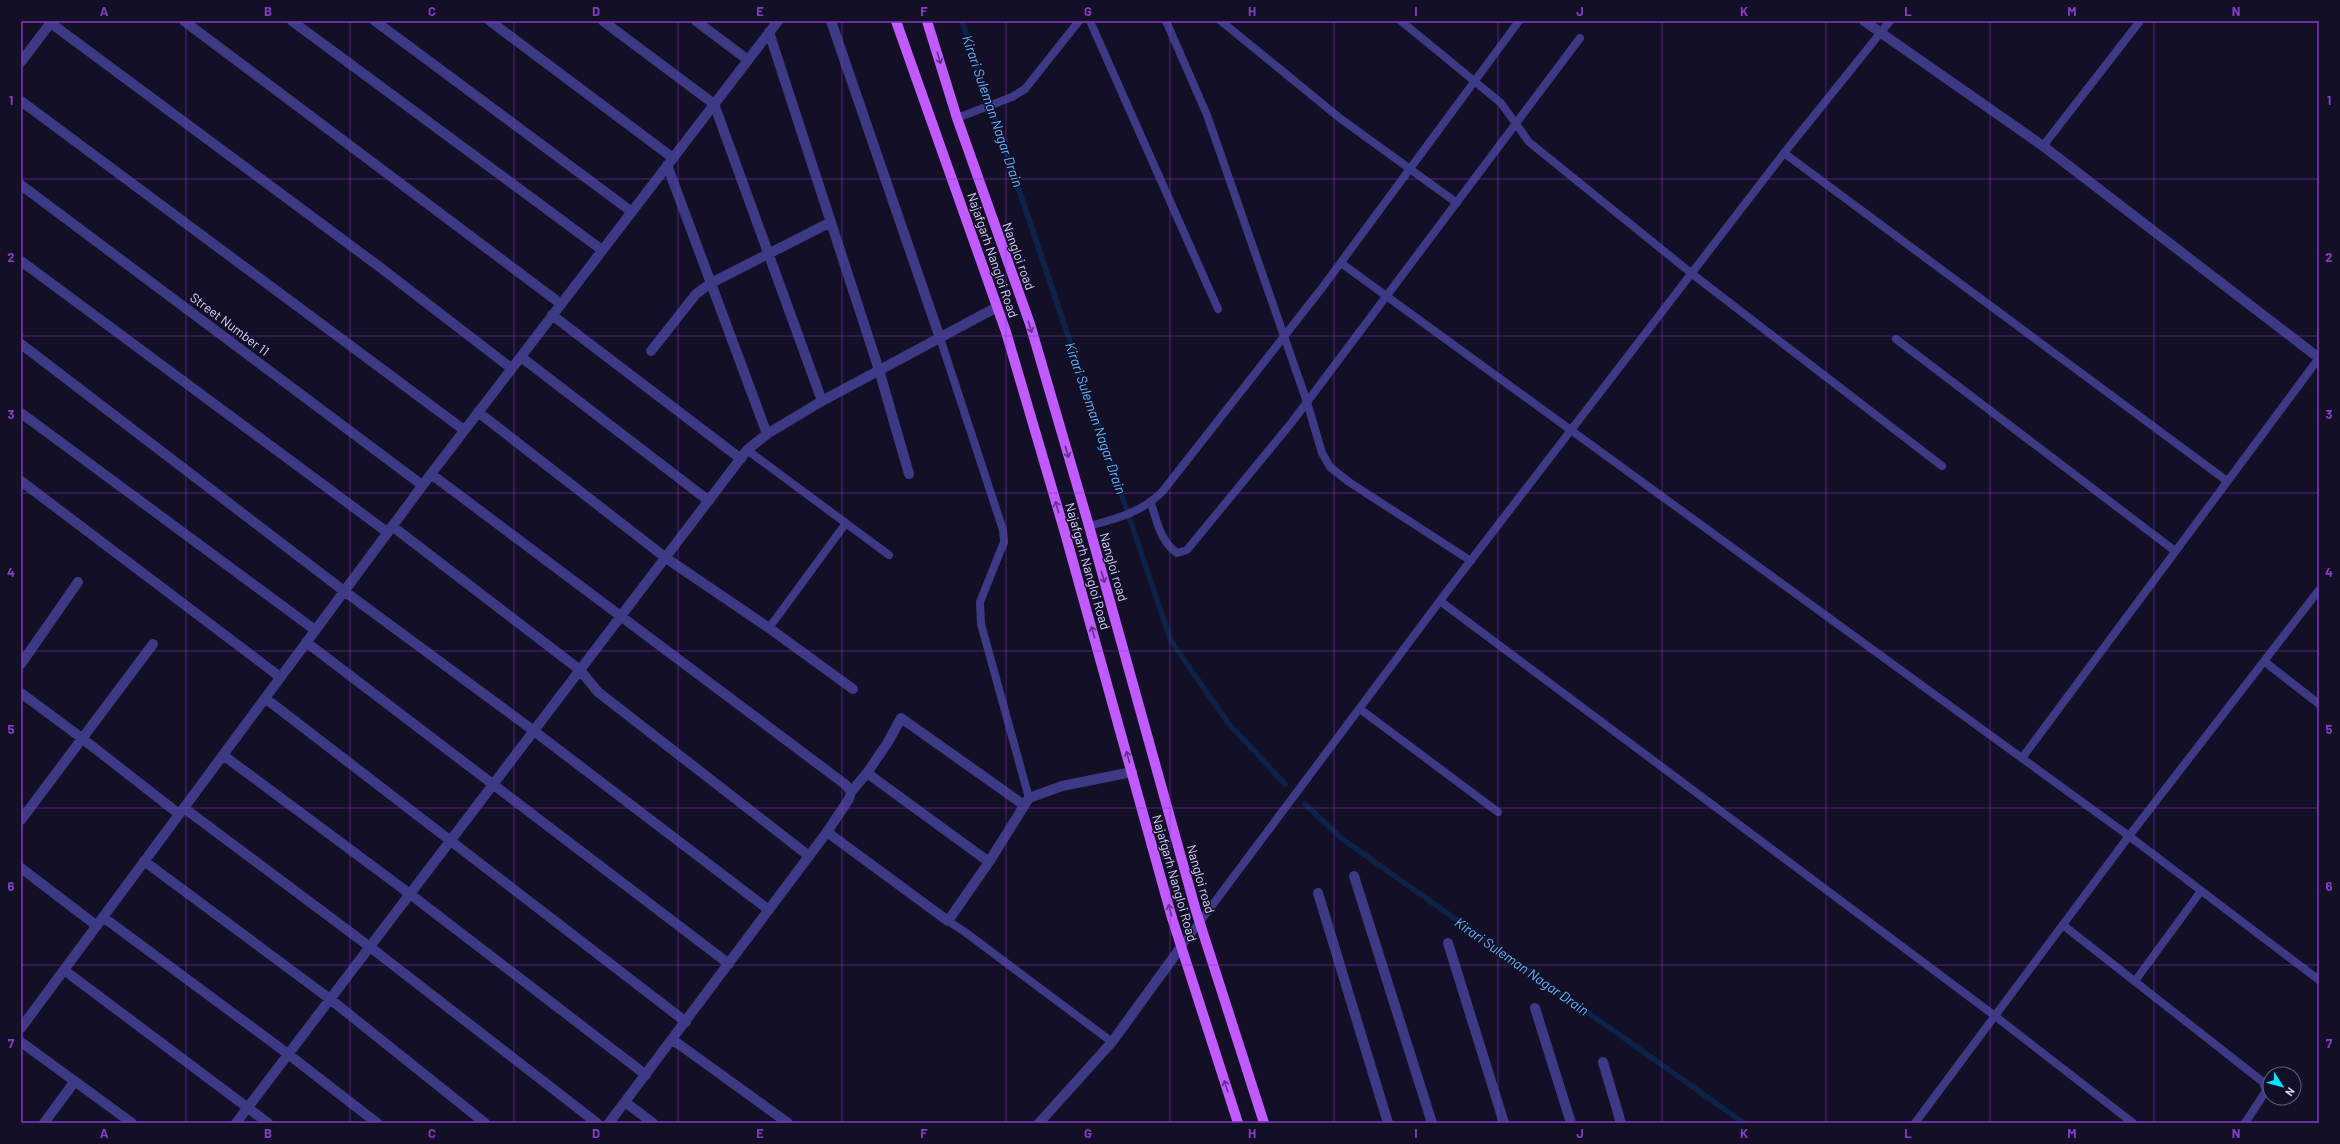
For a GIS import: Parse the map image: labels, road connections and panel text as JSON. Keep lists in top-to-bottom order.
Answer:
{
  "streets": {
    "main road": ["Najafgarh Nangloi Road", "Nangloi road"],
    "street": ["Street Number 11"]
  },
  "one_way": ["Najafgarh Nangloi Road", "Nangloi road"],
  "water": ["Kirari Suleman Nagar Drain"],
  "north": "bottom right",
  "grid": {
    "columns": [
      "A",
      "B",
      "C",
      "D",
      "E",
      "F",
      "G",
      "H",
      "I",
      "J",
      "K",
      "L",
      "M",
      "N"
    ],
    "rows": [
      "1",
      "2",
      "3",
      "4",
      "5",
      "6",
      "7"
    ]
  }
}
